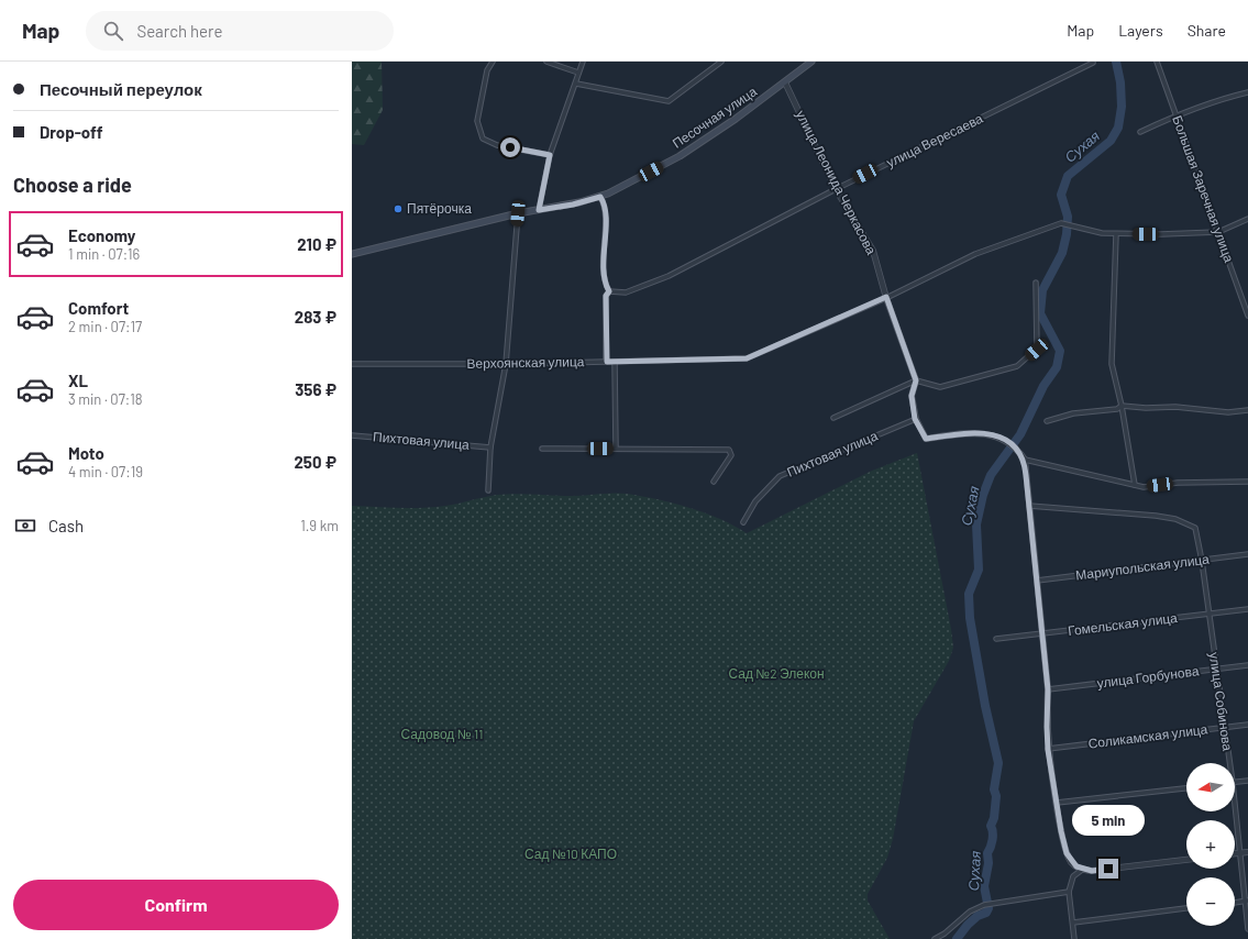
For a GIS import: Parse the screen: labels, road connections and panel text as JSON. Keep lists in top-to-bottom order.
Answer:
{
  "streets": {
    "main road": ["Песочная улица"],
    "street": [
      "улица Вересаева",
      "улица Леонида Черкасова",
      "Большая Заречная улица",
      "Верхоянская улица",
      "Пихтовая улица",
      "Мариупольская улица",
      "Гомельская улица",
      "улица Горбунова",
      "улица Собинова",
      "Соликамская улица"
    ]
  },
  "crossings": [
    ["Песочная улица", "улица Леонида Черкасова"],
    ["улица Вересаева", "улица Леонида Черкасова"],
    ["улица Леонида Черкасова", "Верхоянская улица"],
    ["улица Леонида Черкасова", "Пихтовая улица"],
    ["улица Леонида Черкасова", "Мариупольская улица"],
    ["улица Леонида Черкасова", "Гомельская улица"],
    ["улица Леонида Черкасова", "улица Горбунова"],
    ["улица Леонида Черкасова", "улица Собинова"],
    ["улица Леонида Черкасова", "Соликамская улица"],
    ["Большая Заречная улица", "Верхоянская улица"],
    ["Мариупольская улица", "улица Собинова"],
    ["Гомельская улица", "улица Собинова"],
    ["улица Горбунова", "улица Собинова"],
    ["улица Собинова", "Соликамская улица"]
  ],
  "water": ["Сухая"],
  "parks": ["Сад №2 Элекон", "Садовод № 11", "Сад №10 КАПО"],
  "places": ["Пятёрочка"],
  "north": "left",
  "page": {
    "header": "Map",
    "search": "Search here",
    "nav": ["Map", "Layers", "Share"],
    "banner": ["Песочный переулок", "Drop-off"],
    "heading": "Choose a ride",
    "list": [
      {
        "name": "Economy",
        "note": "1 min · 07:16",
        "value": "210 ₽"
      },
      {
        "name": "Comfort",
        "note": "2 min · 07:17",
        "value": "283 ₽"
      },
      {
        "name": "XL",
        "note": "3 min · 07:18",
        "value": "356 ₽"
      },
      {
        "name": "Moto",
        "note": "4 min · 07:19",
        "value": "250 ₽"
      }
    ],
    "pay": ["Cash", "1.9 km"],
    "map_buttons": ["+", "−"],
    "bubble": "5 min",
    "buttons": "Confirm"
  }
}
